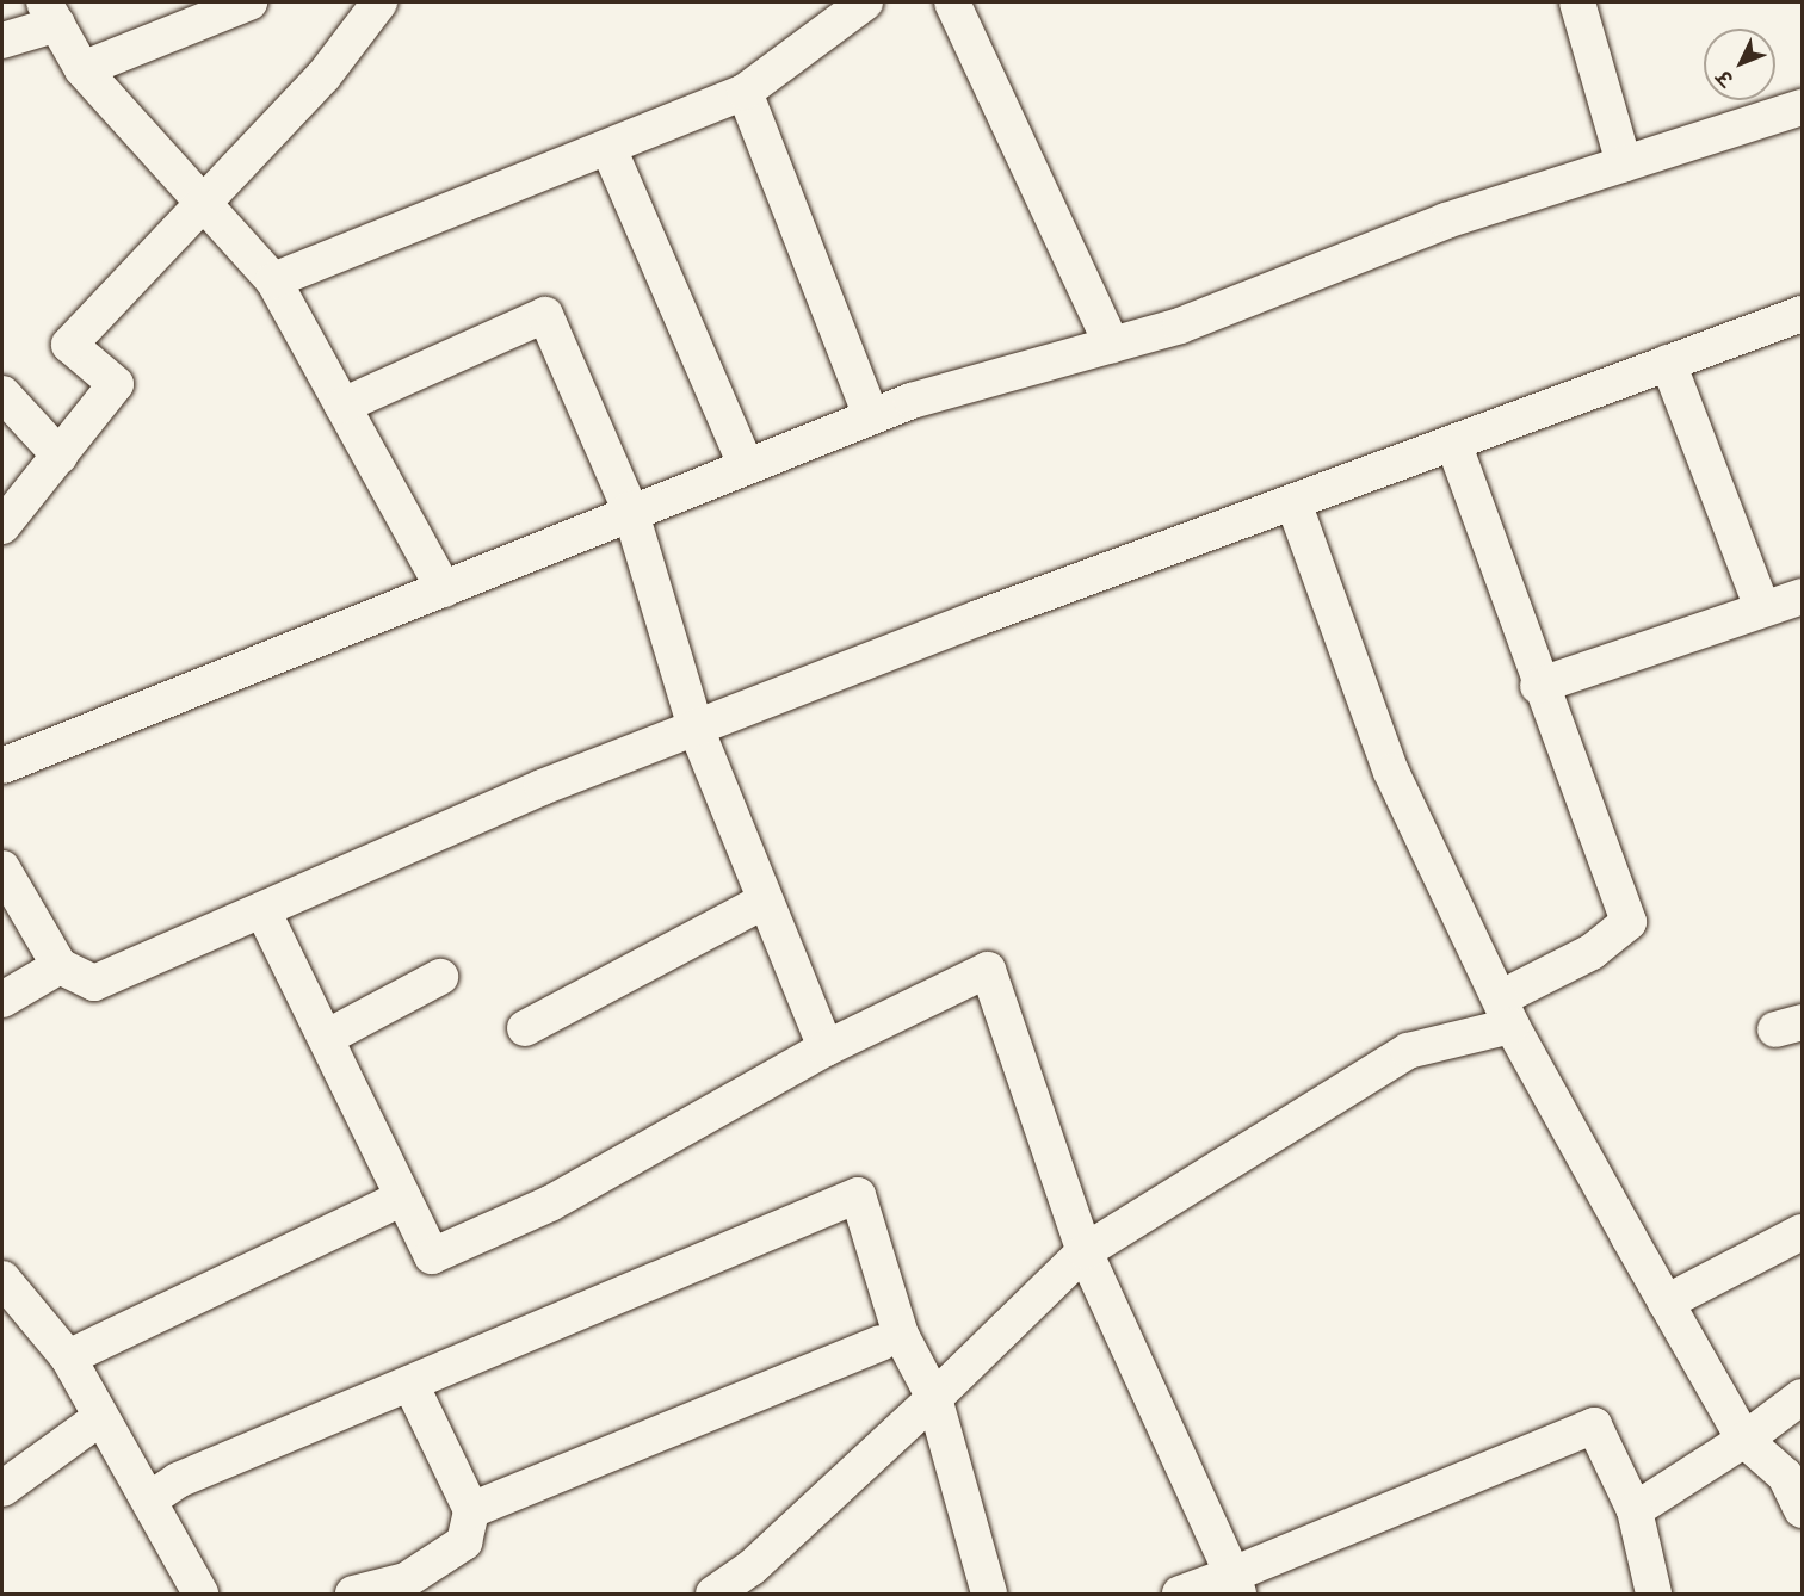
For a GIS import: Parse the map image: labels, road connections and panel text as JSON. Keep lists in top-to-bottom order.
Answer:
{
  "north": "bottom left"
}
